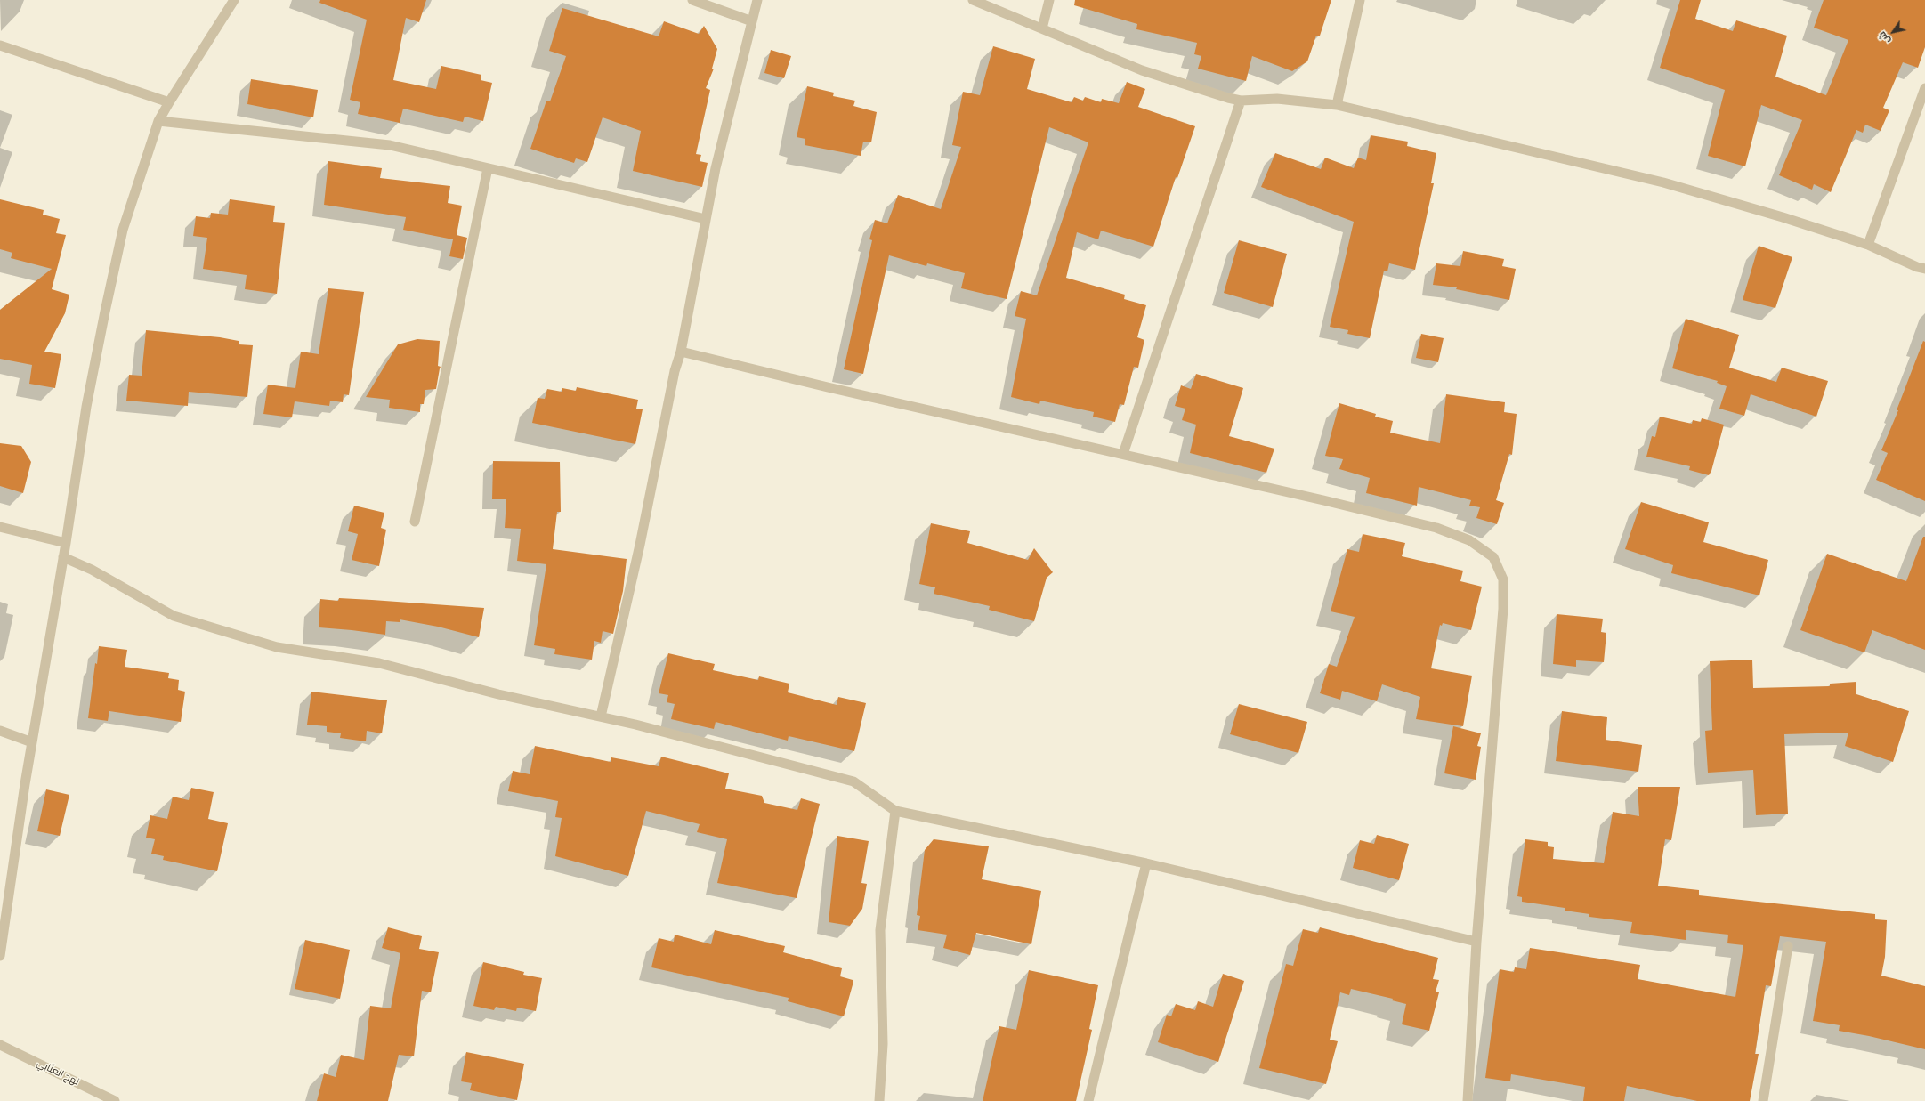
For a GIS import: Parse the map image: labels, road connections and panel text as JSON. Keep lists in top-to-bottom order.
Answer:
{
  "streets": {
    "street": ["نهج العنّابي"]
  },
  "north": "bottom left"
}
